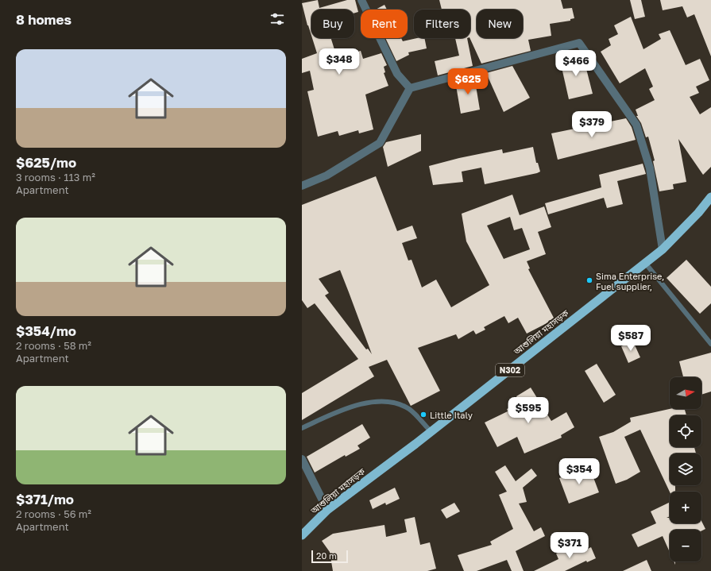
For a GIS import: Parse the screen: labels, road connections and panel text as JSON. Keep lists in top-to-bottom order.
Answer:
{
  "streets": {
    "highway": ["আশুলিয়া মহাসড়ক", "N302"]
  },
  "places": ["Sima Enterprise, Fuel supplier,", "Little Italy"],
  "scale_bar": "20 m",
  "north": "right",
  "page": {
    "heading": "8 homes",
    "chip": [
      "Buy",
      "Rent",
      "Filters",
      "New"
    ],
    "list": [
      {
        "name": "$625/mo",
        "note": "3 rooms · 113 m² · Apartment"
      },
      {
        "name": "$354/mo",
        "note": "2 rooms · 58 m² · Apartment"
      },
      {
        "name": "$371/mo",
        "note": "2 rooms · 56 m² · Apartment"
      }
    ],
    "price": [
      "$348",
      "$466",
      "$625",
      "$379",
      "$587",
      "$595",
      "$354",
      "$371"
    ],
    "map_buttons": ["+", "−"],
    "scale": "20 m"
  }
}
